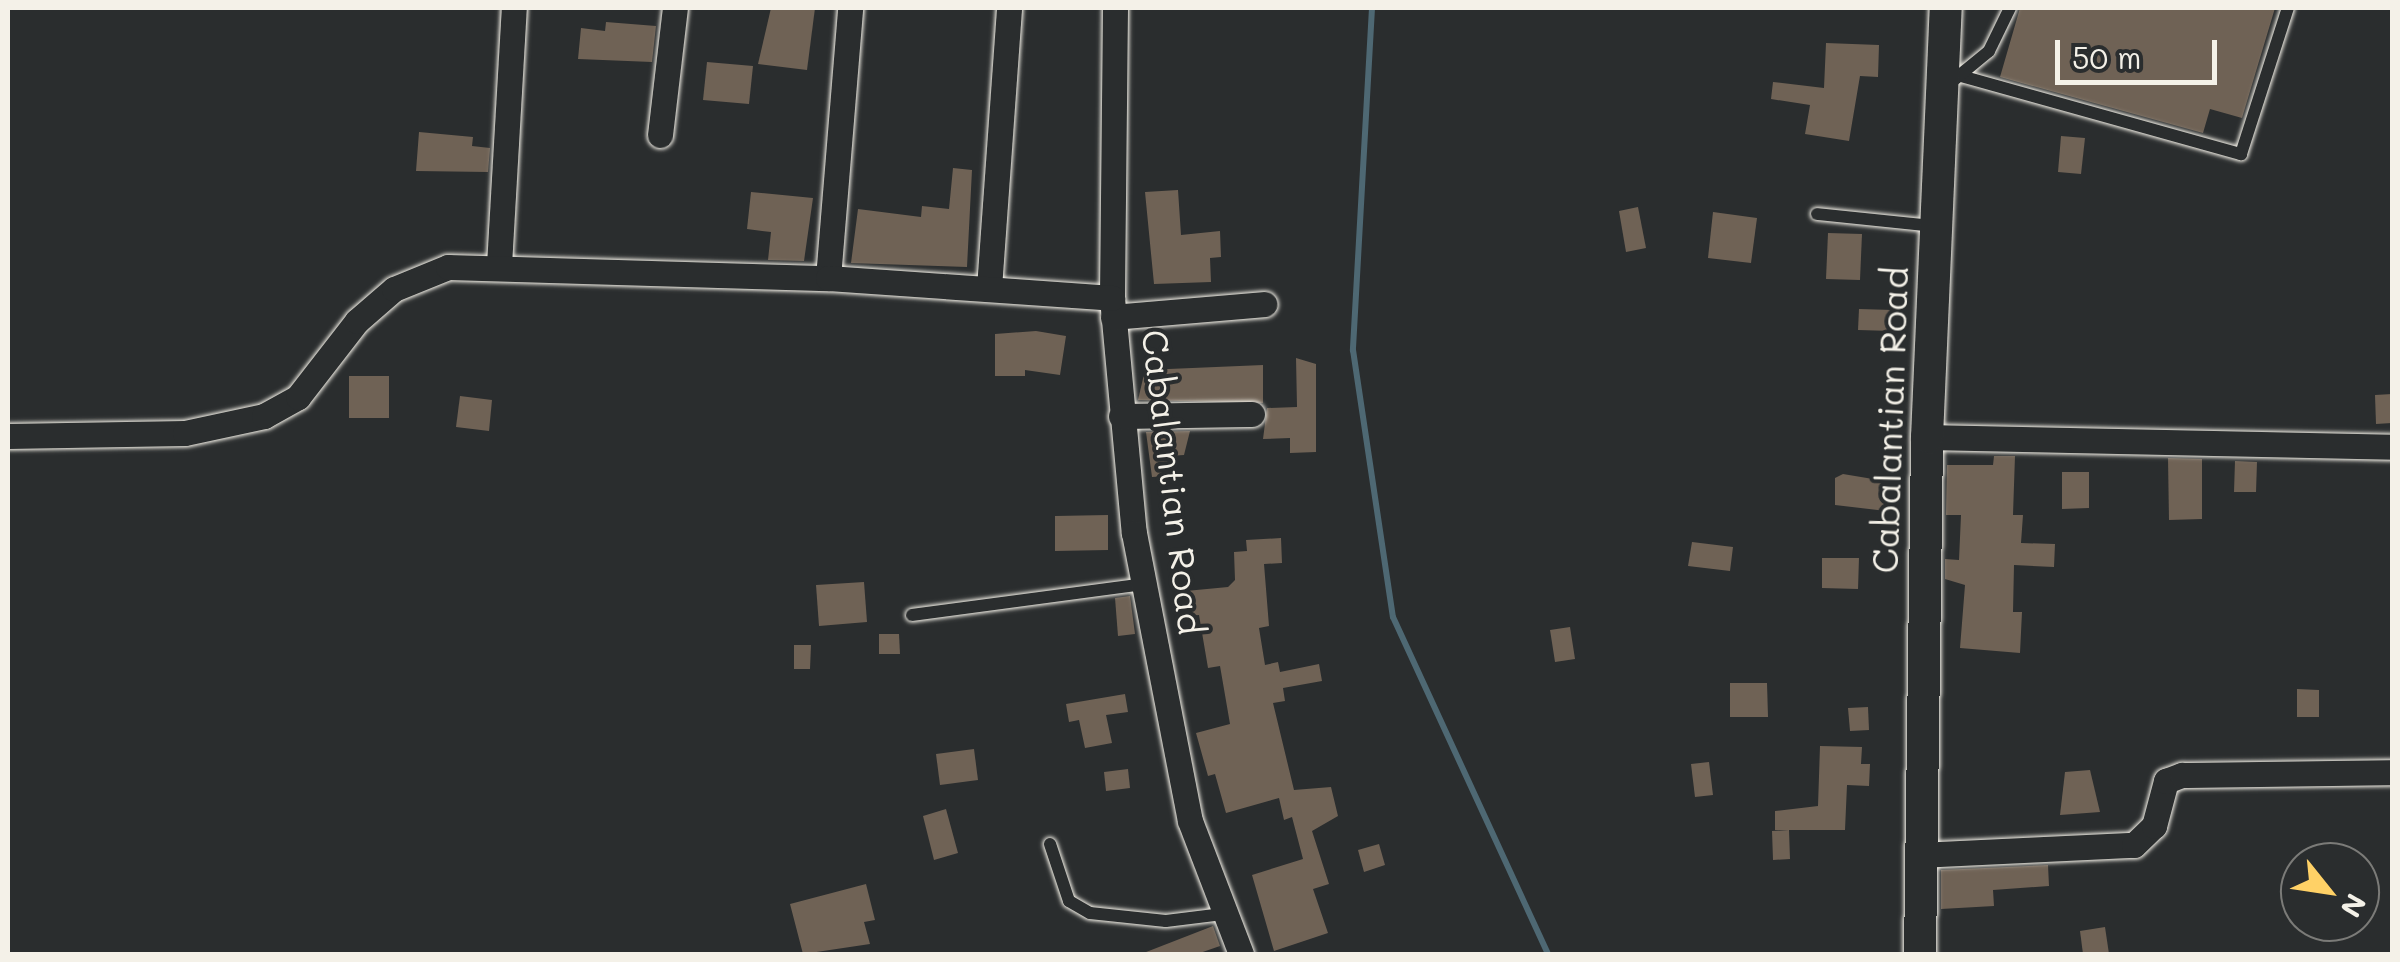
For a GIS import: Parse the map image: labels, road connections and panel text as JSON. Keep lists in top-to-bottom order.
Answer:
{
  "streets": {
    "street": ["Cabalantian Road"]
  },
  "scale_bar": "50 m",
  "north": "bottom right"
}
